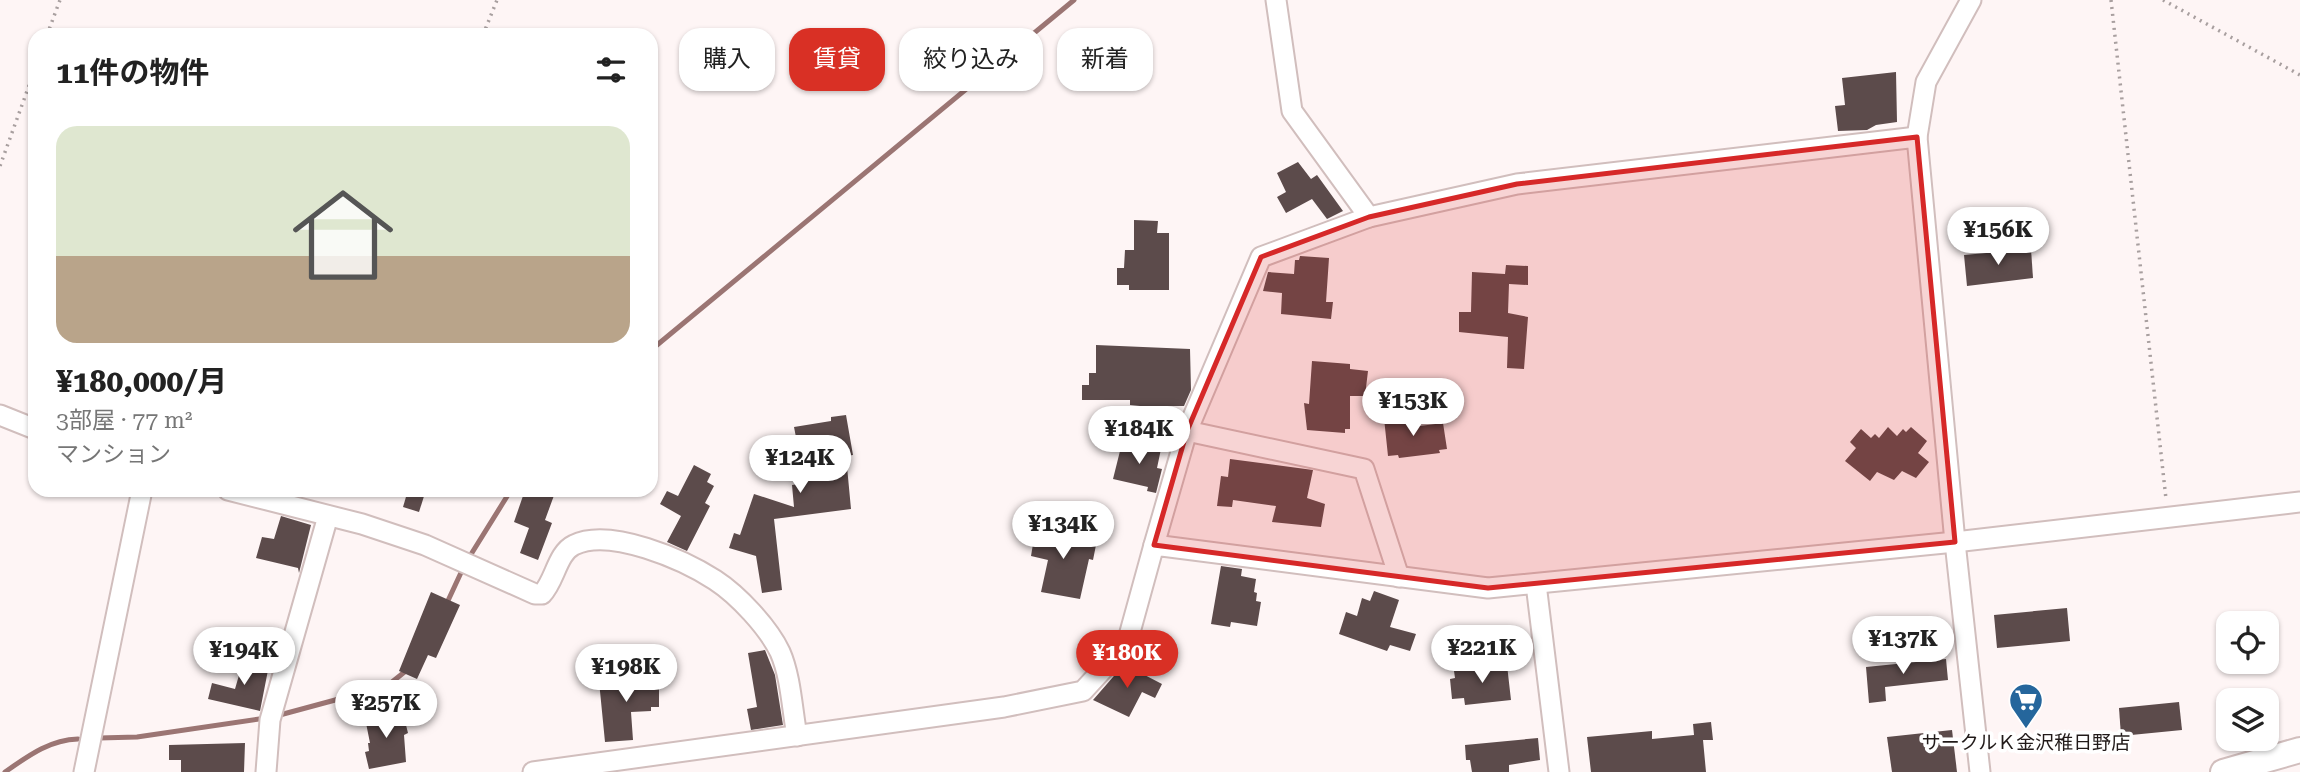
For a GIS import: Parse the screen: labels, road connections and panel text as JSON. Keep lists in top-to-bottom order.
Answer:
{
  "places": {
    "supermarket": ["サークルＫ金沢稚日野店"]
  },
  "page": {
    "chip": [
      "購入",
      "賃貸",
      "絞り込み",
      "新着"
    ],
    "heading": "11件の物件",
    "list": [
      {
        "name": "¥180,000/月",
        "note": "3部屋 · 77 m² · マンション"
      }
    ],
    "price": [
      "¥156K",
      "¥153K",
      "¥184K",
      "¥124K",
      "¥134K",
      "¥137K",
      "¥221K",
      "¥194K",
      "¥180K",
      "¥198K",
      "¥257K"
    ]
  }
}
